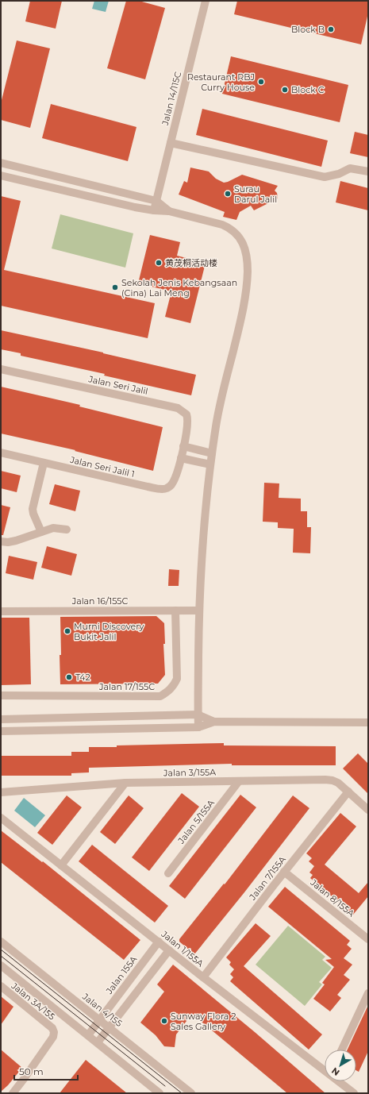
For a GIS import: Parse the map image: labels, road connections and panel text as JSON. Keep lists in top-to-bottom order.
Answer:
{
  "streets": {
    "street": [
      "Jalan 14/115C",
      "Jalan Seri Jalil",
      "Jalan Seri Jalil 1",
      "Jalan 16/155C",
      "Jalan 17/155C",
      "Jalan 3/155A",
      "Jalan 5/155A",
      "Jalan 7/155A",
      "Jalan 8/155A",
      "Jalan 1/155A",
      "Jalan 155A",
      "Jalan 3A/155",
      "Jalan 4/155"
    ]
  },
  "crossings": [
    ["Jalan Seri Jalil", "Jalan Seri Jalil 1"],
    ["Jalan 16/155C", "Jalan 17/155C"],
    ["Jalan 3/155A", "Jalan 5/155A"],
    ["Jalan 3/155A", "Jalan 7/155A"],
    ["Jalan 7/155A", "Jalan 8/155A"],
    ["Jalan 7/155A", "Jalan 1/155A"],
    ["Jalan 1/155A", "Jalan 155A"],
    ["Jalan 155A", "Jalan 4/155"]
  ],
  "places": [
    "Block B",
    "Restaurant RBJ Curry House",
    "Block C",
    "Surau Darul Jalil",
    "黄茂桐活动楼",
    "Sekolah Jenis Kebangsaan (Cina) Lai Meng",
    "Murni Discovery Bukit Jalil",
    "T42",
    "Sunway Flora 2 Sales Gallery"
  ],
  "scale_bar": "50 m",
  "north": "bottom left"
}
